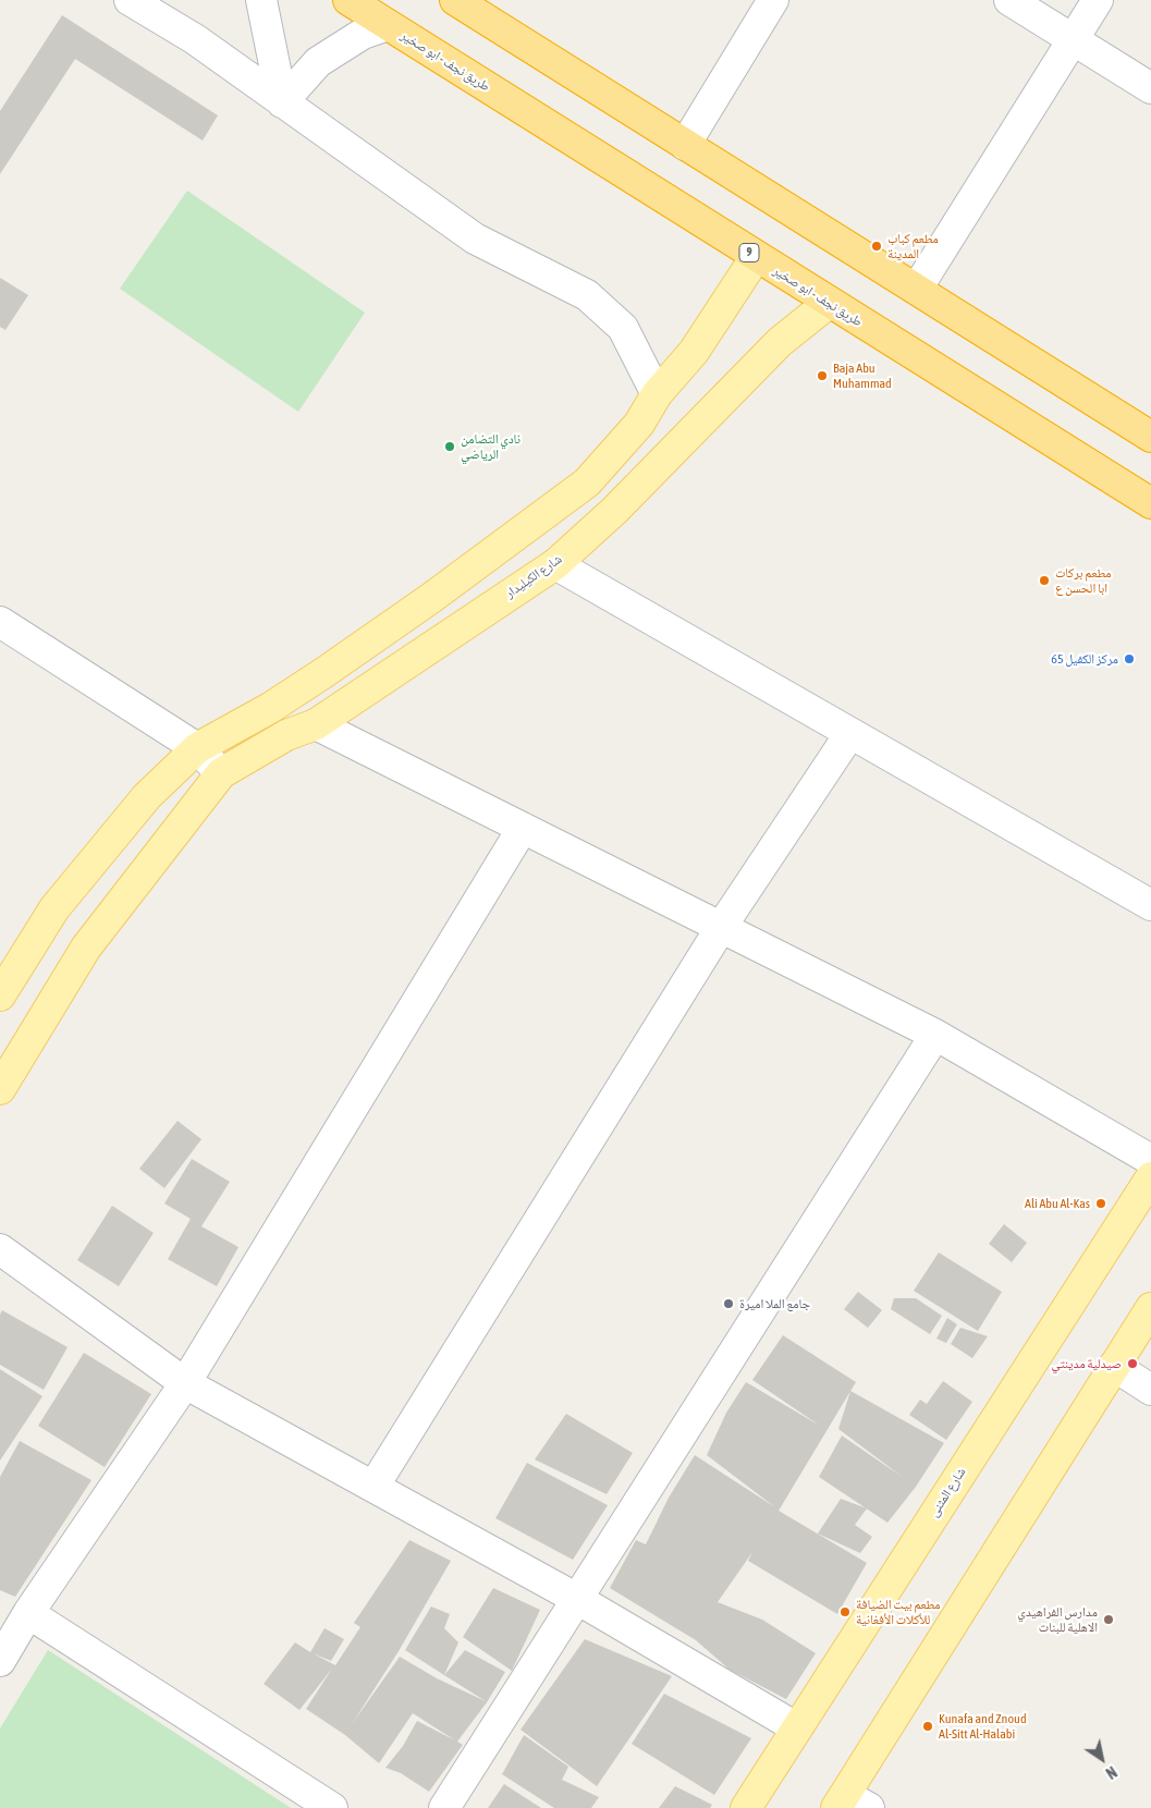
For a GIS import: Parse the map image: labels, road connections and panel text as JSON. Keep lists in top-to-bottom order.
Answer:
{
  "streets": {
    "highway": ["طريق نجف - ابو صخير", "9"],
    "main road": ["شارع الكيليدار", "شارع المثنى"]
  },
  "crossings": [
    ["طريق نجف - ابو صخير", "شارع الكيليدار"]
  ],
  "places": [
    "مطعم كباب المدينة",
    "Baja Abu Muhammad",
    "نادي التضامن الرياضي",
    "مطعم بركات ابا الحسن ع",
    "مركز الكفيل 65",
    "Ali Abu Al-Kas",
    "جامع الملا اميرة",
    "صيدلية مدينتي",
    "مطعم بيت الضيافة للأكلات الأفغانية",
    "مدارس الفراهيدي الاهلية للبنات",
    "Kunafa and Znoud Al-Sitt Al-Halabi"
  ],
  "north": "bottom right"
}
